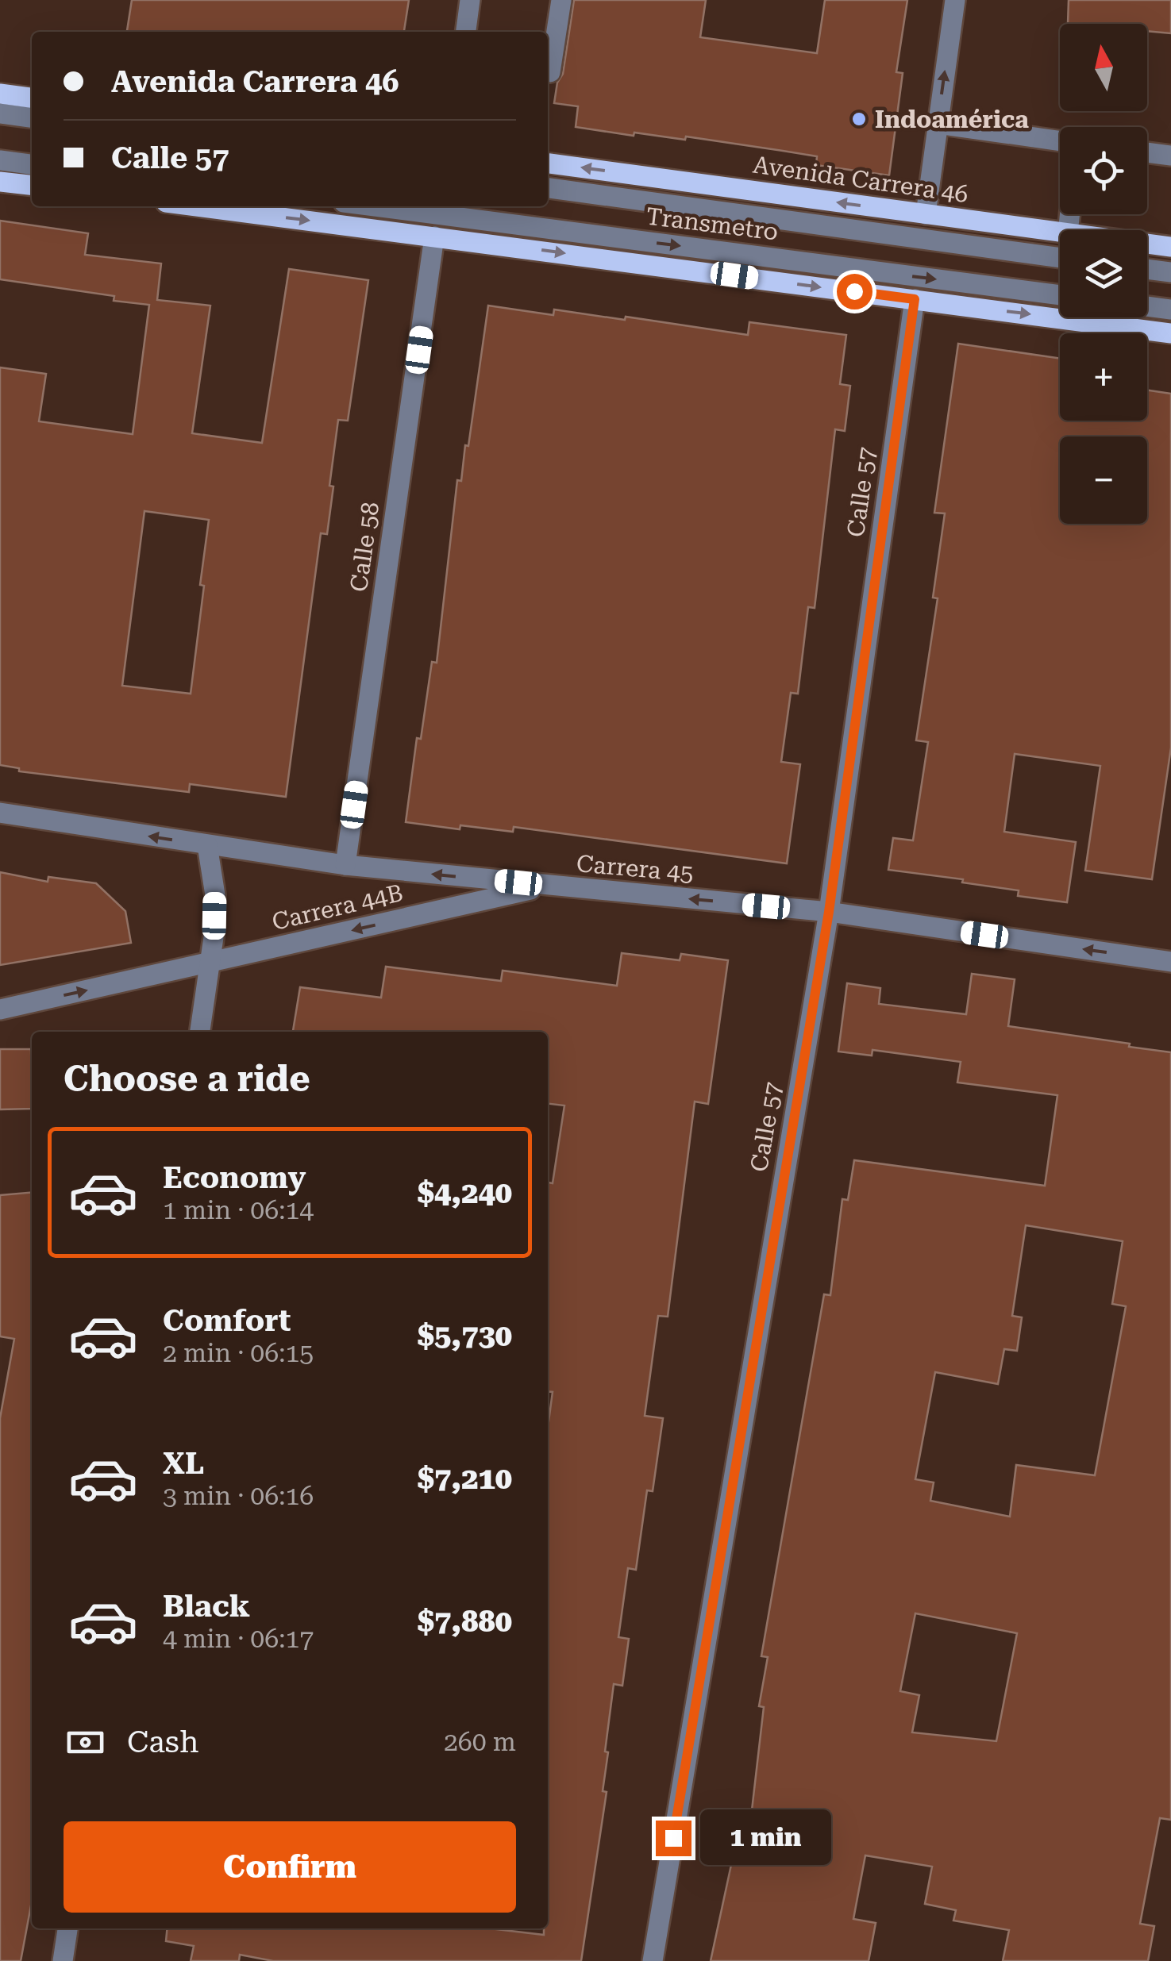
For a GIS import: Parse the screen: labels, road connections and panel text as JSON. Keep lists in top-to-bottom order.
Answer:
{
  "streets": {
    "main road": ["Avenida Carrera 46"],
    "street": [
      "Transmetro",
      "Calle 57",
      "Calle 58",
      "Carrera 45",
      "Carrera 44B"
    ]
  },
  "crossings": [
    ["Calle 57", "Carrera 45"],
    ["Calle 58", "Carrera 45"],
    ["Carrera 45", "Carrera 44B"]
  ],
  "one_way": ["Carrera 45"],
  "places": ["Indoamérica"],
  "north": "top",
  "page": {
    "map_buttons": ["+", "−"],
    "banner": ["Avenida Carrera 46", "Calle 57"],
    "heading": "Choose a ride",
    "list": [
      {
        "name": "Economy",
        "note": "1 min · 06:14",
        "value": "$4,240"
      },
      {
        "name": "Comfort",
        "note": "2 min · 06:15",
        "value": "$5,730"
      },
      {
        "name": "XL",
        "note": "3 min · 06:16",
        "value": "$7,210"
      },
      {
        "name": "Black",
        "note": "4 min · 06:17",
        "value": "$7,880"
      }
    ],
    "pay": ["Cash", "260 m"],
    "buttons": "Confirm",
    "bubble": "1 min"
  }
}
